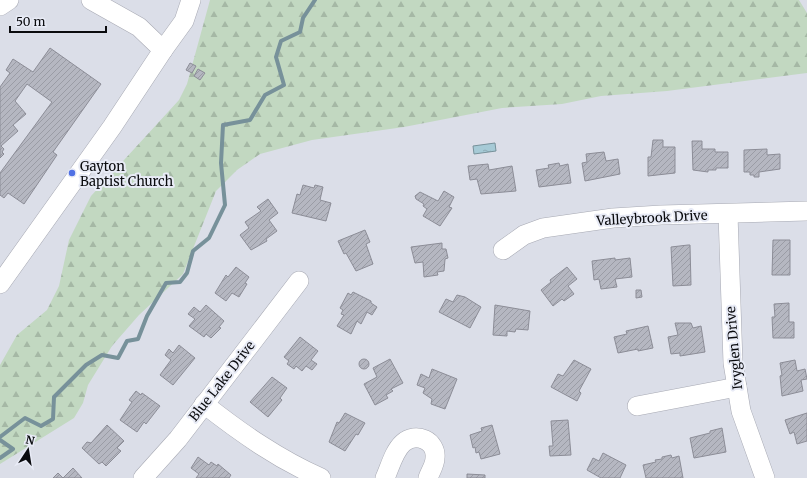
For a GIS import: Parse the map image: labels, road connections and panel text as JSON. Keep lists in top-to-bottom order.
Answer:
{
  "streets": {
    "street": ["Valleybrook Drive", "Ivyglen Drive", "Blue Lake Drive"]
  },
  "crossings": [
    ["Valleybrook Drive", "Ivyglen Drive"]
  ],
  "places": ["Gayton Baptist Church"],
  "scale_bar": "50 m",
  "north": "top"
}
